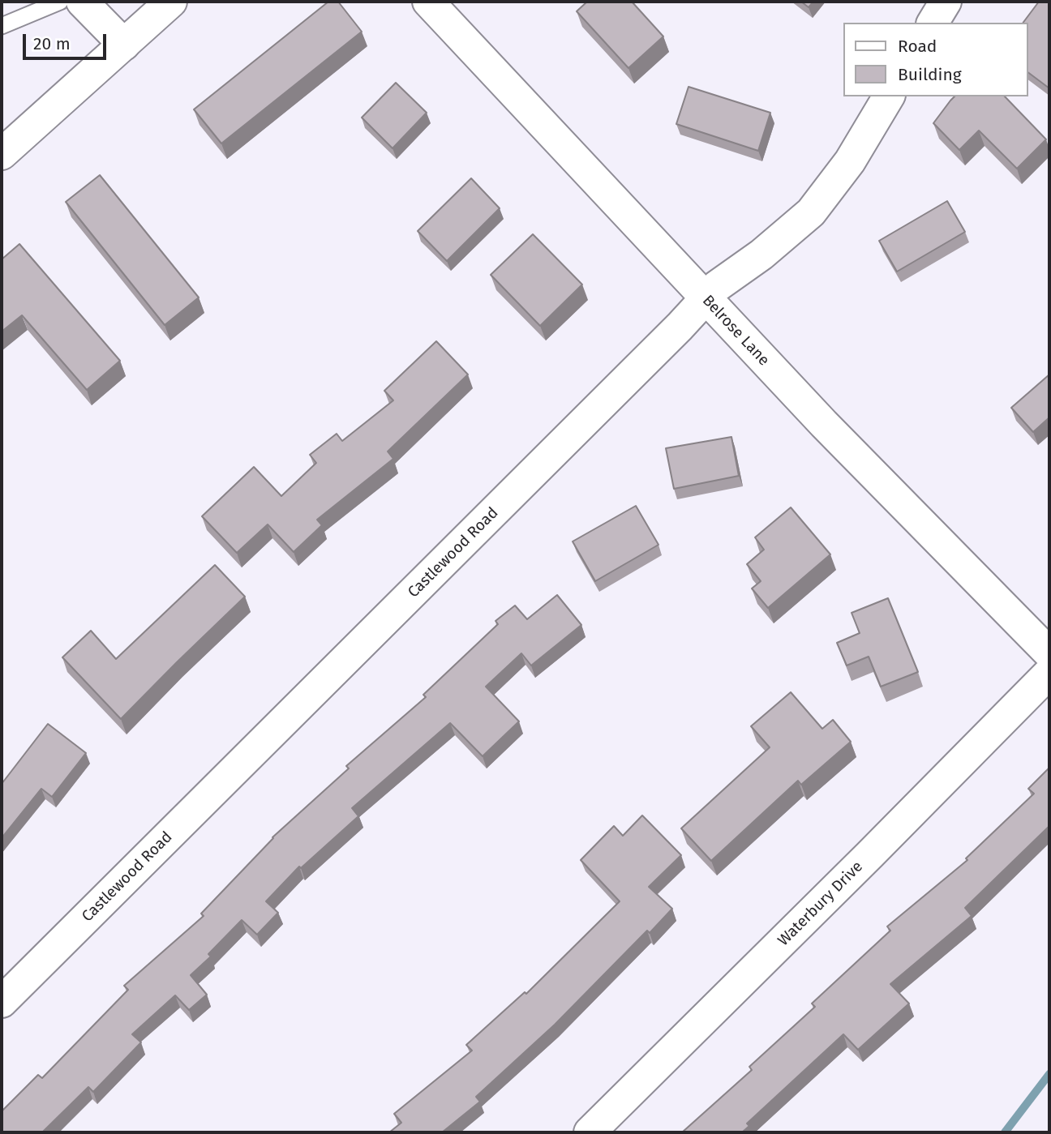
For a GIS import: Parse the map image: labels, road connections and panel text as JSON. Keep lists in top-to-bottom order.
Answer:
{
  "streets": {
    "street": ["Belrose Lane", "Castlewood Road", "Waterbury Drive"]
  },
  "crossings": [
    ["Belrose Lane", "Castlewood Road"]
  ],
  "legend": ["Road", "Building"],
  "scale_bar": "20 m"
}
